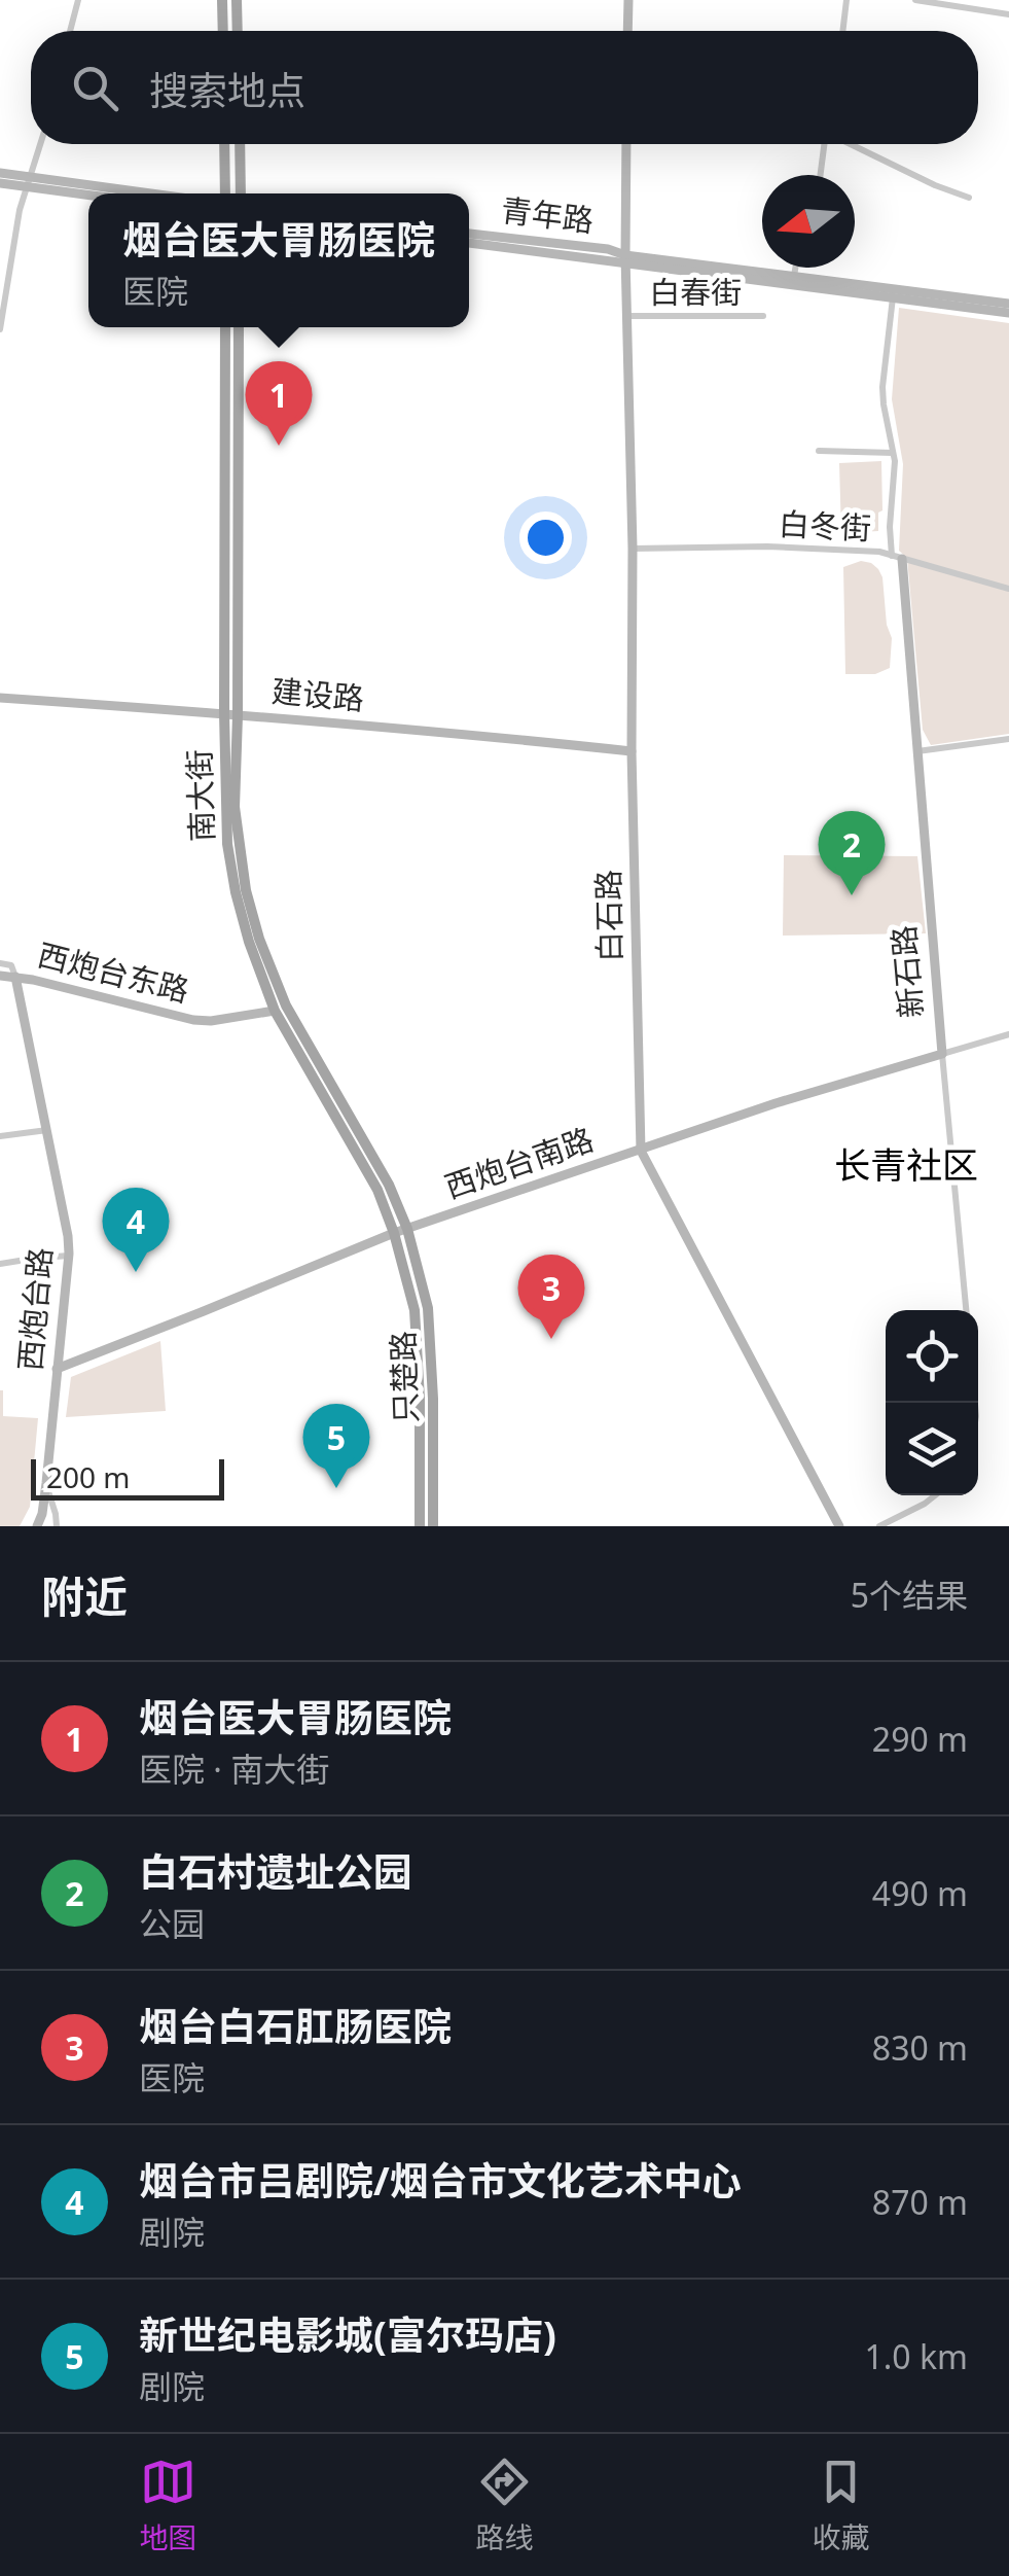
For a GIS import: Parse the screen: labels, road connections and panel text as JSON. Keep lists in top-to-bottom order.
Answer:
{
  "streets": {
    "main road": ["南大街", "只楚路"],
    "street": [
      "青年路",
      "白春街",
      "白冬街",
      "建设路",
      "白石路",
      "新石路",
      "西炮台东路",
      "西炮台南路",
      "西炮台路"
    ]
  },
  "crossings": [
    ["青年路", "白石路"],
    ["白春街", "白石路"],
    ["白冬街", "白石路"],
    ["白冬街", "新石路"],
    ["建设路", "南大街"],
    ["建设路", "白石路"],
    ["南大街", "西炮台东路"],
    ["南大街", "西炮台南路"],
    ["南大街", "只楚路"],
    ["白石路", "西炮台南路"],
    ["新石路", "西炮台南路"],
    ["西炮台东路", "西炮台路"],
    ["西炮台南路", "西炮台路"],
    ["西炮台南路", "只楚路"]
  ],
  "districts": ["长青社区"],
  "scale_bar": "200 m",
  "north": "left",
  "page": {
    "search": "搜索地点",
    "popup": ["烟台医大胃肠医院", "医院"],
    "pins": [
      "1",
      "2",
      "4",
      "3",
      "5"
    ],
    "scale": "200 m",
    "heading": ["附近", "5个结果"],
    "list": [
      {
        "mark": "1",
        "name": "烟台医大胃肠医院",
        "note": "医院 · 南大街",
        "value": "290 m"
      },
      {
        "mark": "2",
        "name": "白石村遗址公园",
        "note": "公园",
        "value": "490 m"
      },
      {
        "mark": "3",
        "name": "烟台白石肛肠医院",
        "note": "医院",
        "value": "830 m"
      },
      {
        "mark": "4",
        "name": "烟台市吕剧院/烟台市文化艺术中心",
        "note": "剧院",
        "value": "870 m"
      },
      {
        "mark": "5",
        "name": "新世纪电影城(富尔玛店)",
        "note": "剧院",
        "value": "1.0 km"
      }
    ],
    "nav": ["地图", "路线", "收藏"]
  }
}
